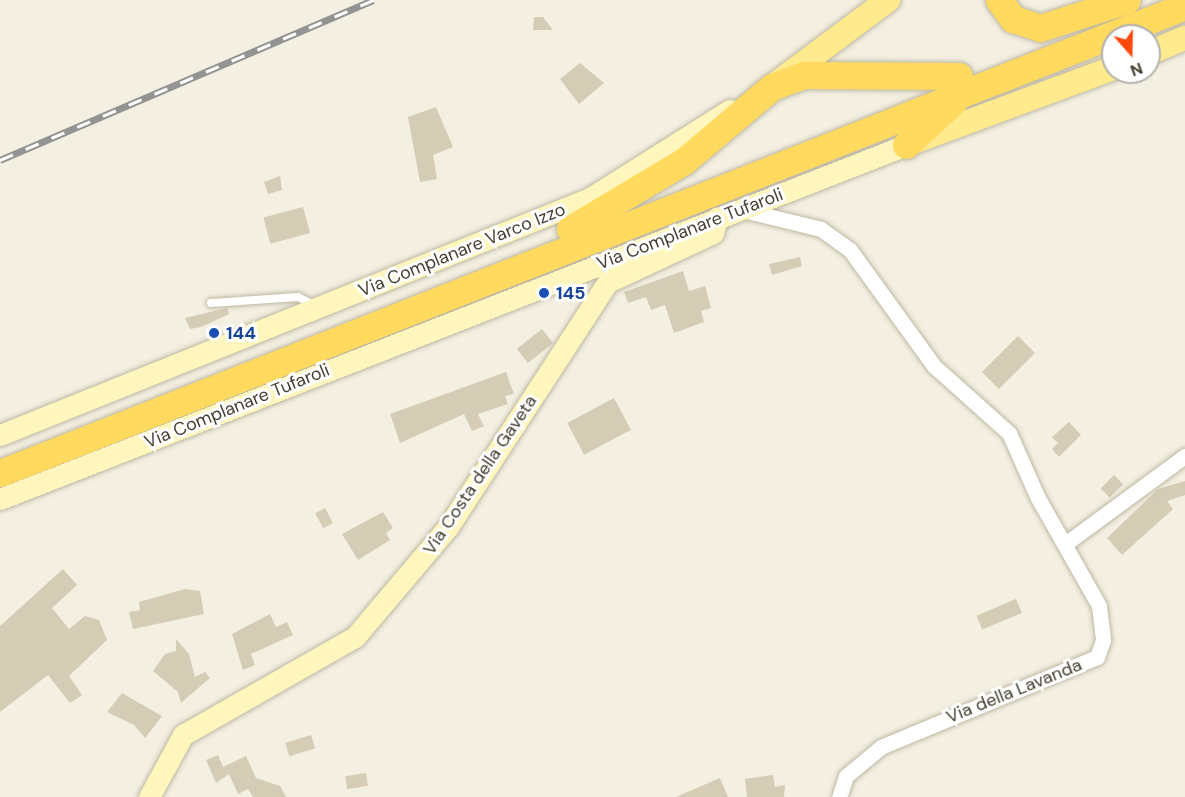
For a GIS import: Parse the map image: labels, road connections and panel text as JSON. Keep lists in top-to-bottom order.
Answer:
{
  "streets": {
    "main road": ["Via Complanare Tufaroli", "Via Complanare Varco Izzo", "Via Costa della Gaveta"],
    "street": ["Via della Lavanda"]
  },
  "crossings": [
    ["Via Complanare Tufaroli", "Via Costa della Gaveta"],
    ["Via Complanare Tufaroli", "Via della Lavanda"]
  ],
  "places": ["145", "144"],
  "north": "bottom"
}
